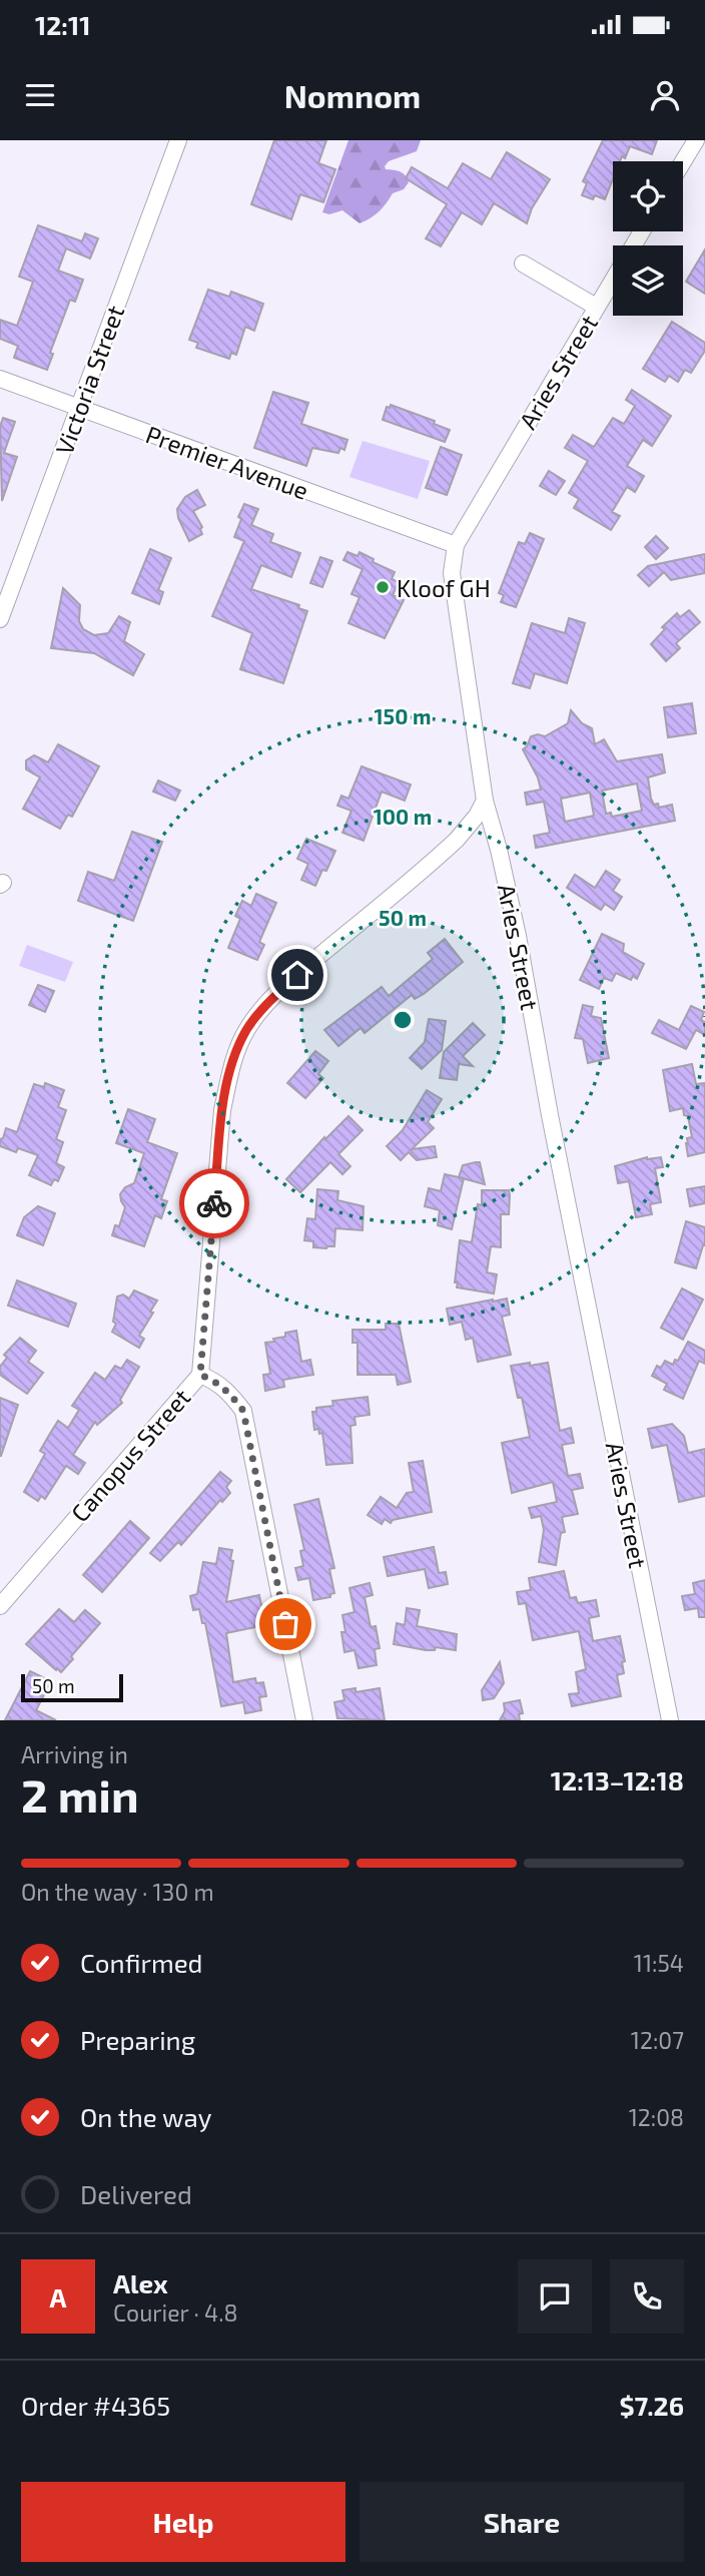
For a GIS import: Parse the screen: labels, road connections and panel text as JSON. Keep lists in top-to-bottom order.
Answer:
{
  "streets": {
    "street": [
      "Aries Street",
      "Victoria Street",
      "Premier Avenue",
      "Canopus Street"
    ]
  },
  "crossings": [
    ["Aries Street", "Premier Avenue"],
    ["Aries Street", "Canopus Street"],
    ["Victoria Street", "Premier Avenue"]
  ],
  "places": ["Kloof GH"],
  "scale_bar": "50 m",
  "page": {
    "status": "12:11",
    "header": "Nomnom",
    "scale": "50 m",
    "heading": ["2 min", "Arriving in", "12:13–12:18"],
    "panel": [
      "Alex",
      "Courier · 4.8",
      "Order #4365",
      "$7.26"
    ],
    "bar": "On the way · 130 m",
    "list": [
      ["Confirmed", "11:54"],
      ["Preparing", "12:07"],
      ["On the way", "12:08"],
      "Delivered"
    ],
    "round": "A",
    "buttons": ["Help", "Share"]
  },
  "rings": ["150 m", "100 m", "50 m"]
}
